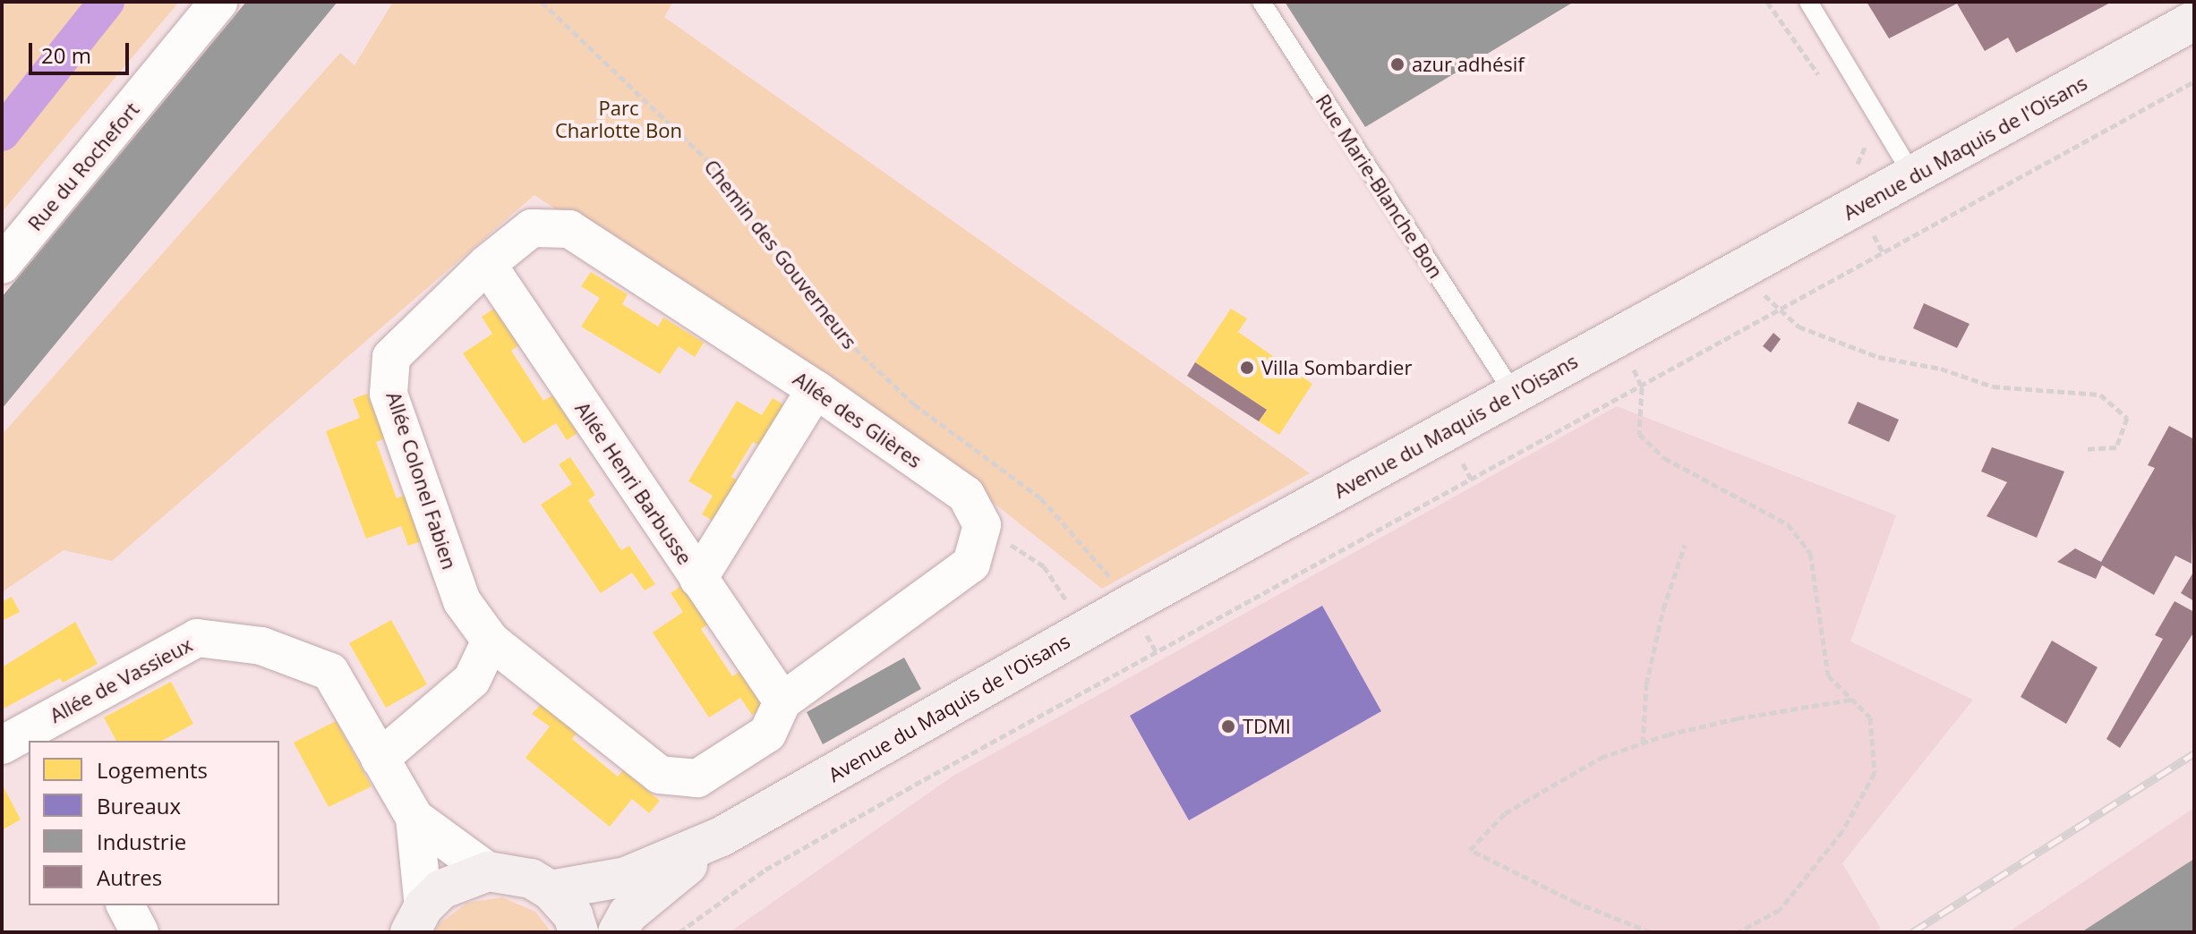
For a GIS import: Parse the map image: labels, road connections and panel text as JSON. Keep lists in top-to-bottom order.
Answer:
{
  "streets": {
    "street": [
      "Avenue du Maquis de l'Oisans",
      "Rue du Rochefort",
      "Allée des Glières",
      "Allée Colonel Fabien",
      "Allée Henri Barbusse",
      "Allée de Vassieux"
    ],
    "lane": ["Rue Marie-Blanche Bon"],
    "path": ["Chemin des Gouverneurs"]
  },
  "crossings": [
    ["Avenue du Maquis de l'Oisans", "Rue Marie-Blanche Bon"],
    ["Allée des Glières", "Allée Colonel Fabien"],
    ["Allée des Glières", "Allée Henri Barbusse"],
    ["Allée Colonel Fabien", "Allée Henri Barbusse"]
  ],
  "parks": ["Parc Charlotte Bon"],
  "places": ["azur adhésif", "Villa Sombardier", "TDMI"],
  "legend": [
    "Logements",
    "Bureaux",
    "Industrie",
    "Autres"
  ],
  "scale_bar": "20 m"
}
